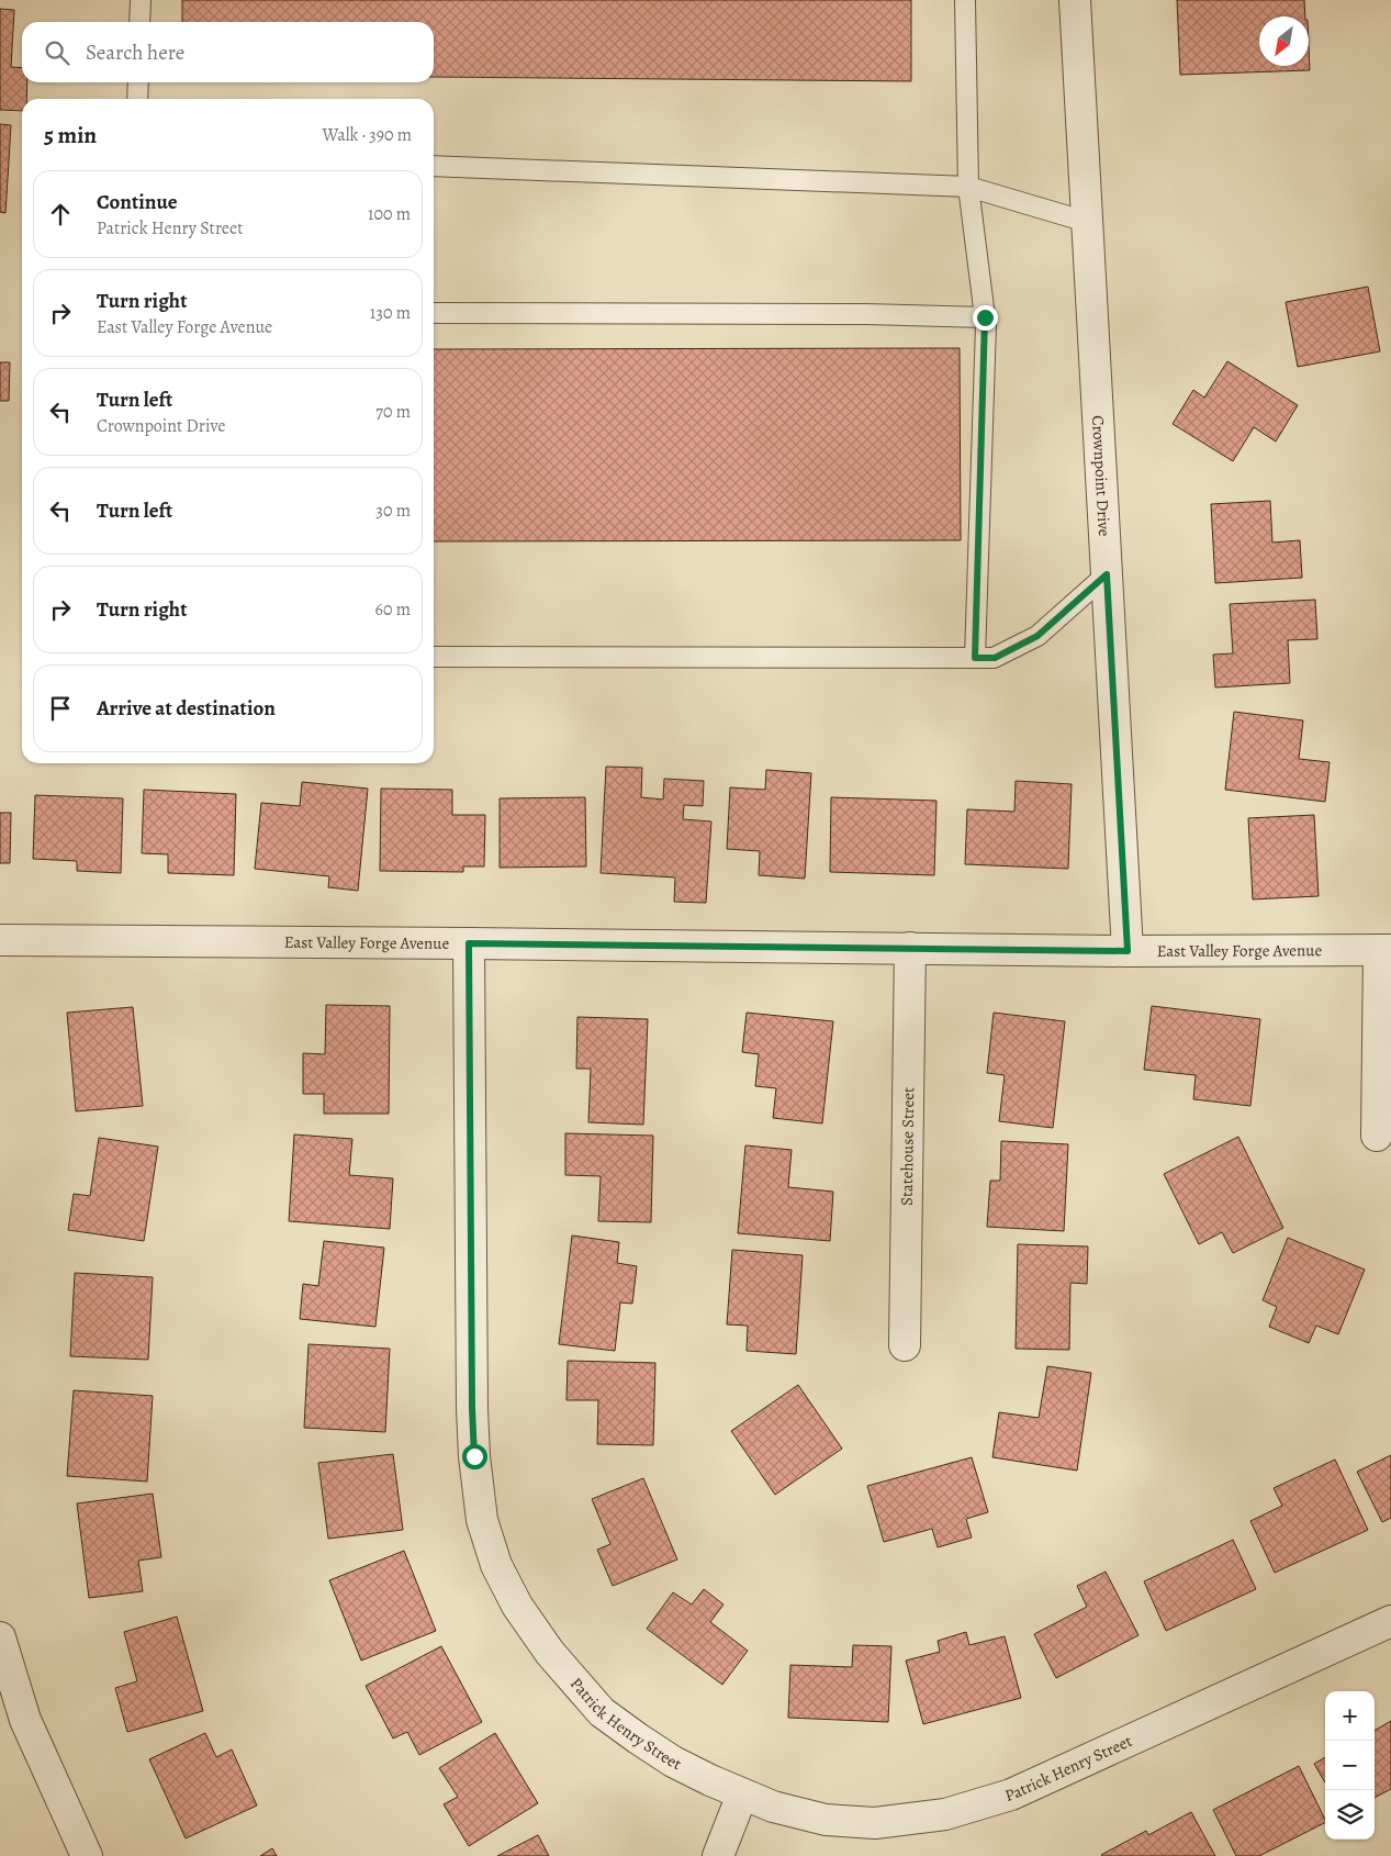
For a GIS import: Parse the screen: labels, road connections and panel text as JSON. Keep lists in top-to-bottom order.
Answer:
{
  "streets": {
    "street": [
      "Crownpoint Drive",
      "East Valley Forge Avenue",
      "Statehouse Street",
      "Patrick Henry Street"
    ]
  },
  "crossings": [
    ["Crownpoint Drive", "East Valley Forge Avenue"],
    ["East Valley Forge Avenue", "Statehouse Street"],
    ["East Valley Forge Avenue", "Patrick Henry Street"]
  ],
  "north": "bottom left",
  "page": {
    "search": "Search here",
    "heading": ["5 min", "Walk · 390 m"],
    "list": [
      ["Continue", "Patrick Henry Street", "100 m"],
      ["Turn right", "East Valley Forge Avenue", "130 m"],
      ["Turn left", "Crownpoint Drive", "70 m"],
      ["Turn left", "30 m"],
      ["Turn right", "60 m"],
      "Arrive at destination"
    ],
    "map_buttons": ["+", "−"]
  }
}
